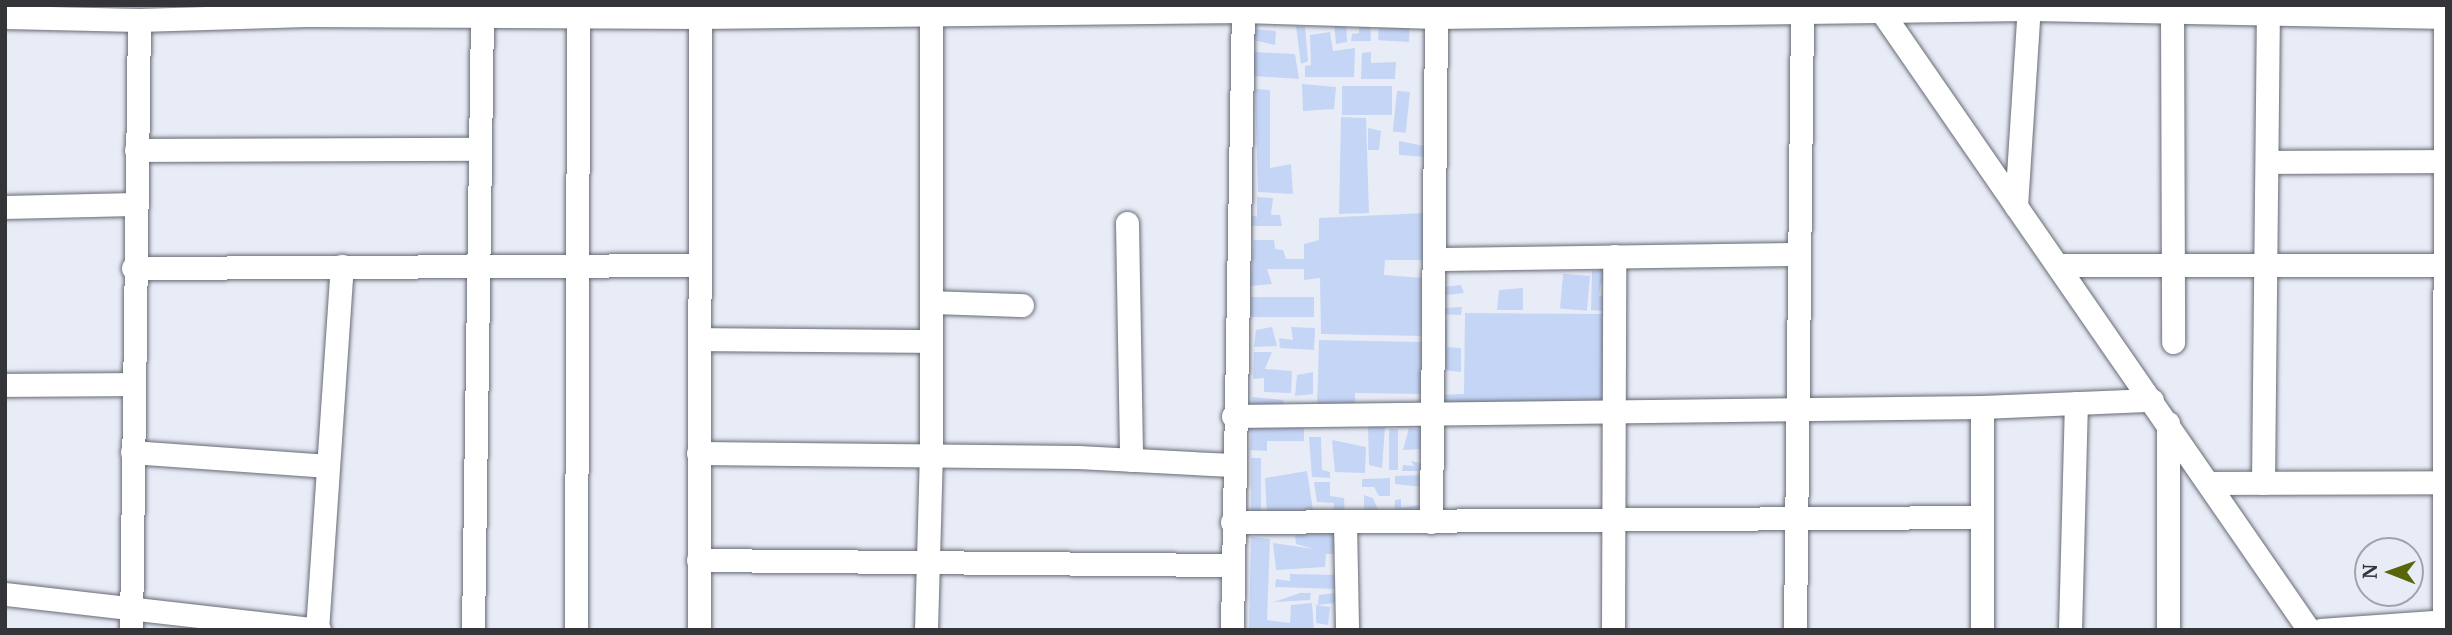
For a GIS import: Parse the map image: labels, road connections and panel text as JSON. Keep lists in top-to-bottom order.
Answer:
{
  "north": "left"
}
